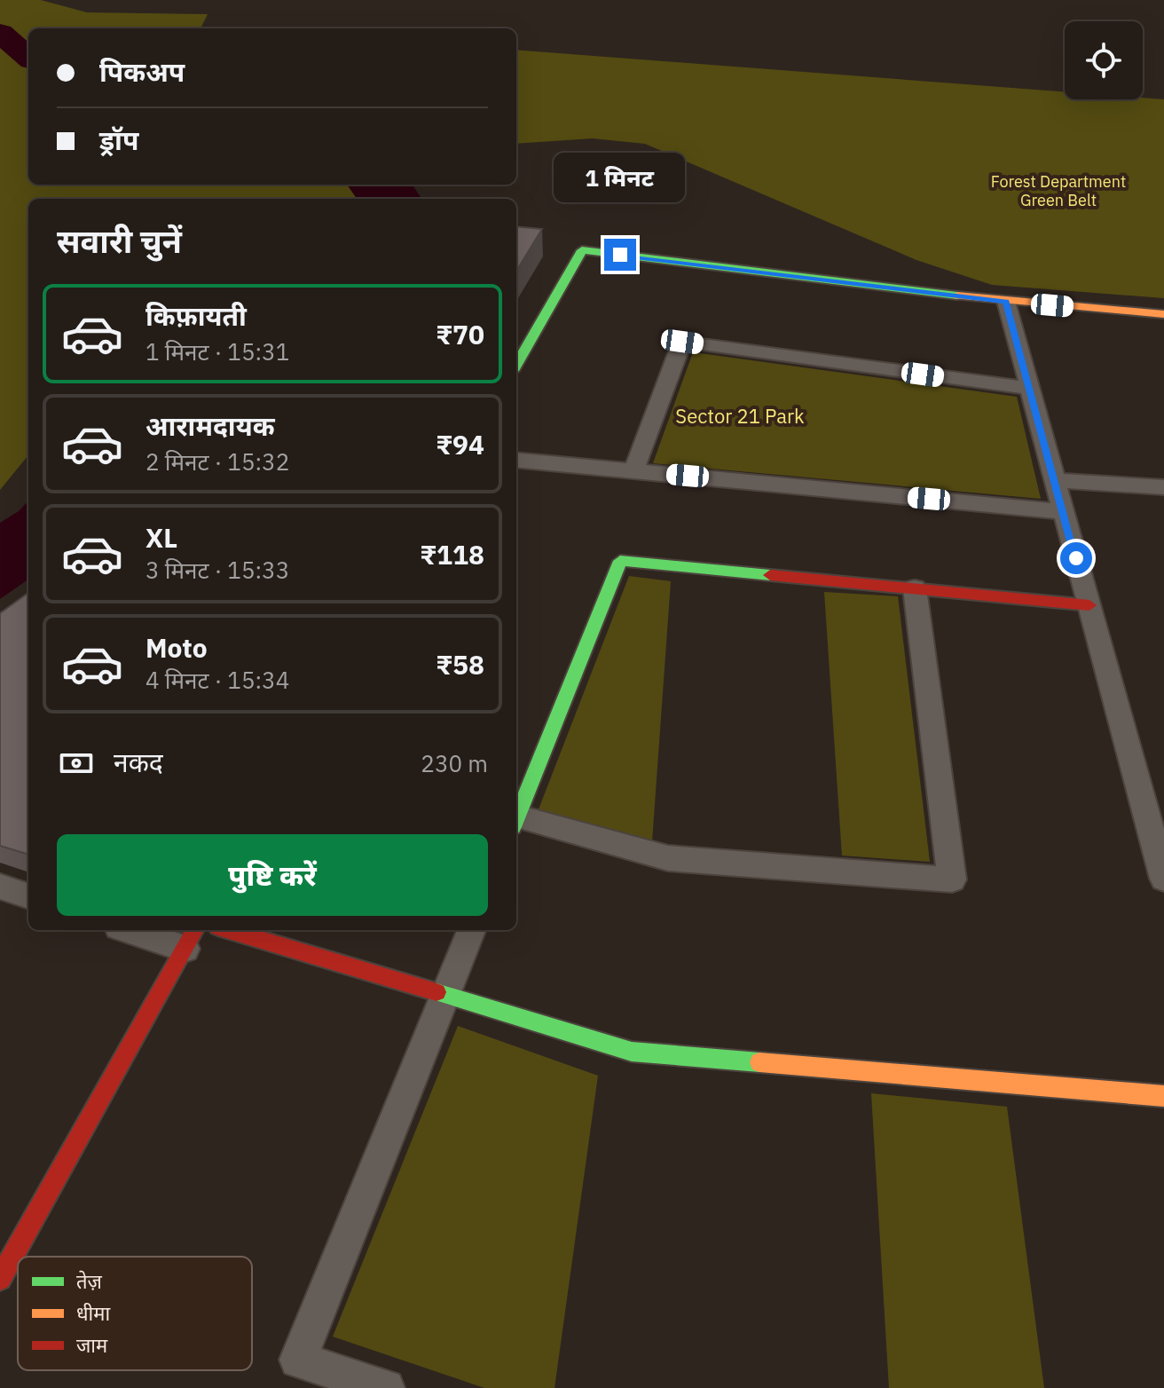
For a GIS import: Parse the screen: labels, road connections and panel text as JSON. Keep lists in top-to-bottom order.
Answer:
{
  "parks": ["Forest Department Green Belt", "Sector 21 Park"],
  "legend": ["तेज़", "धीमा", "जाम"],
  "page": {
    "banner": ["पिकअप", "ड्रॉप"],
    "bubble": "1 मिनट",
    "heading": "सवारी चुनें",
    "list": [
      {
        "name": "किफ़ायती",
        "note": "1 मिनट · 15:31",
        "value": "₹70"
      },
      {
        "name": "आरामदायक",
        "note": "2 मिनट · 15:32",
        "value": "₹94"
      },
      {
        "name": "XL",
        "note": "3 मिनट · 15:33",
        "value": "₹118"
      },
      {
        "name": "Moto",
        "note": "4 मिनट · 15:34",
        "value": "₹58"
      }
    ],
    "pay": ["नकद", "230 m"],
    "buttons": "पुष्टि करें"
  }
}
